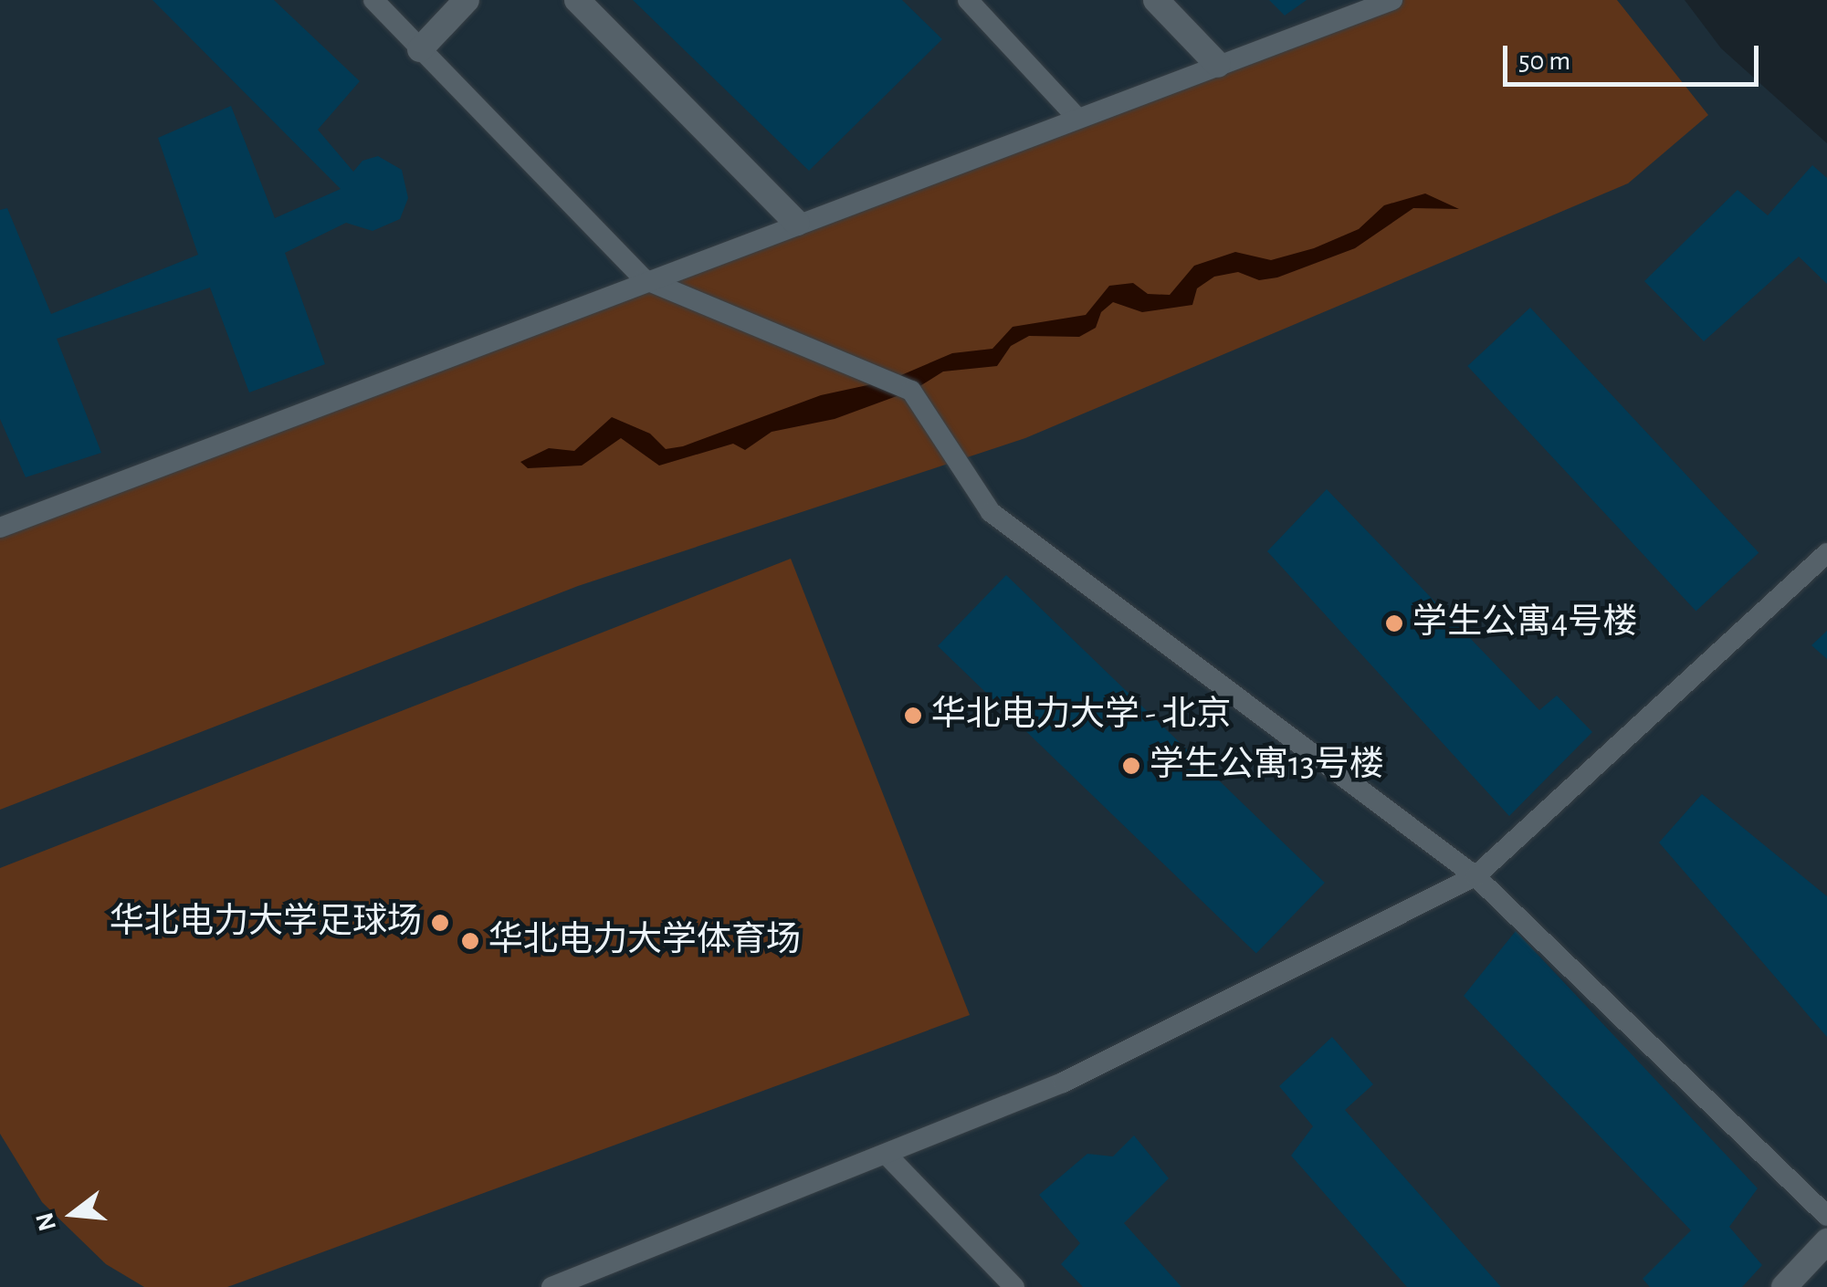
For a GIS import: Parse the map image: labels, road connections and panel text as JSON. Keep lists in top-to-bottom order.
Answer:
{
  "places": [
    "学生公寓4号楼",
    "华北电力大学 - 北京",
    "学生公寓13号楼",
    "华北电力大学足球场",
    "华北电力大学体育场"
  ],
  "scale_bar": "50 m",
  "north": "left"
}
